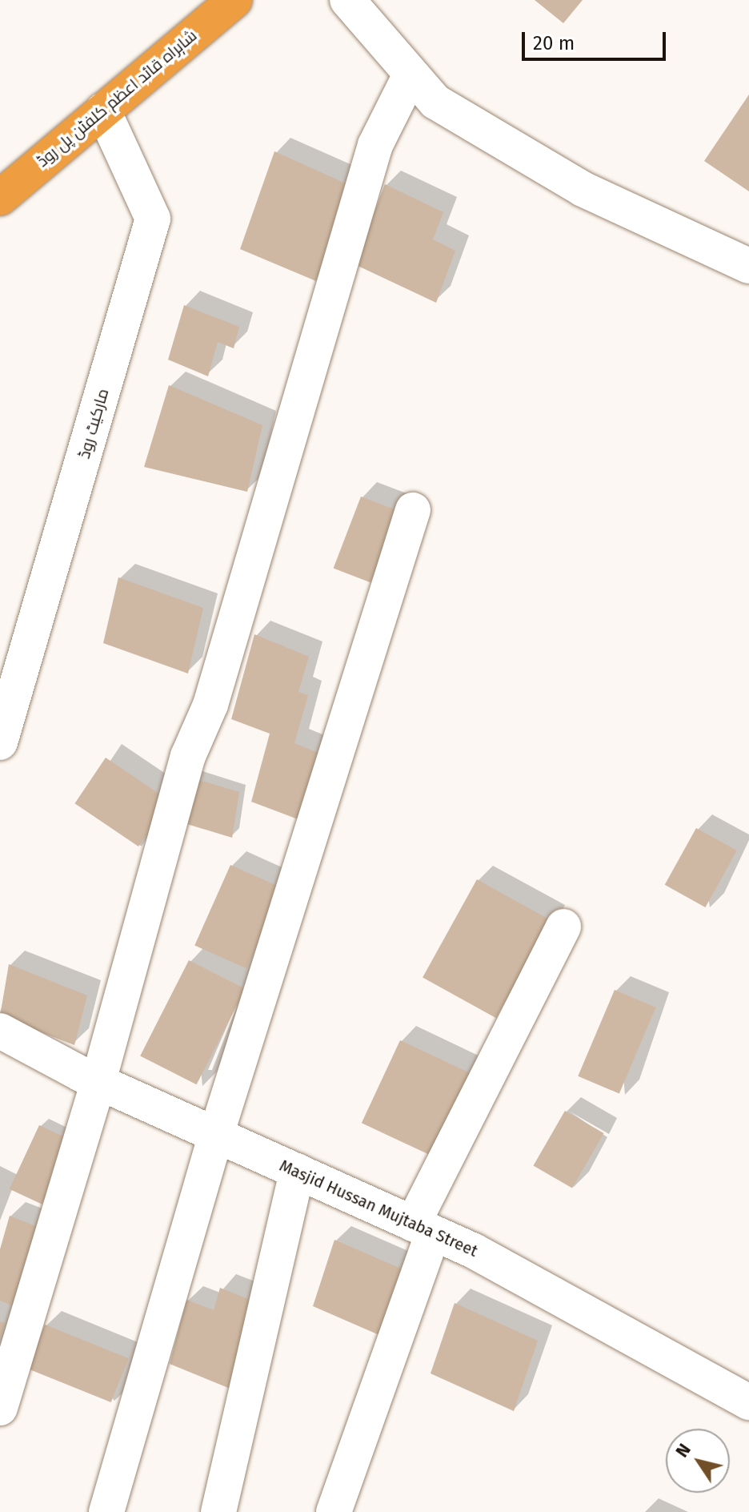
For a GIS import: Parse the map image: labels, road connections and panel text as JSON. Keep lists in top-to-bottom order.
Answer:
{
  "streets": {
    "highway": ["شاہراہ قائد اعظم کلفٹن پل روڈ"],
    "street": ["مارکیٹ روڈ", "Masjid Hussan Mujtaba Street"]
  },
  "crossings": [
    ["شاہراہ قائد اعظم کلفٹن پل روڈ", "مارکیٹ روڈ"]
  ],
  "scale_bar": "20 m",
  "north": "top left"
}
